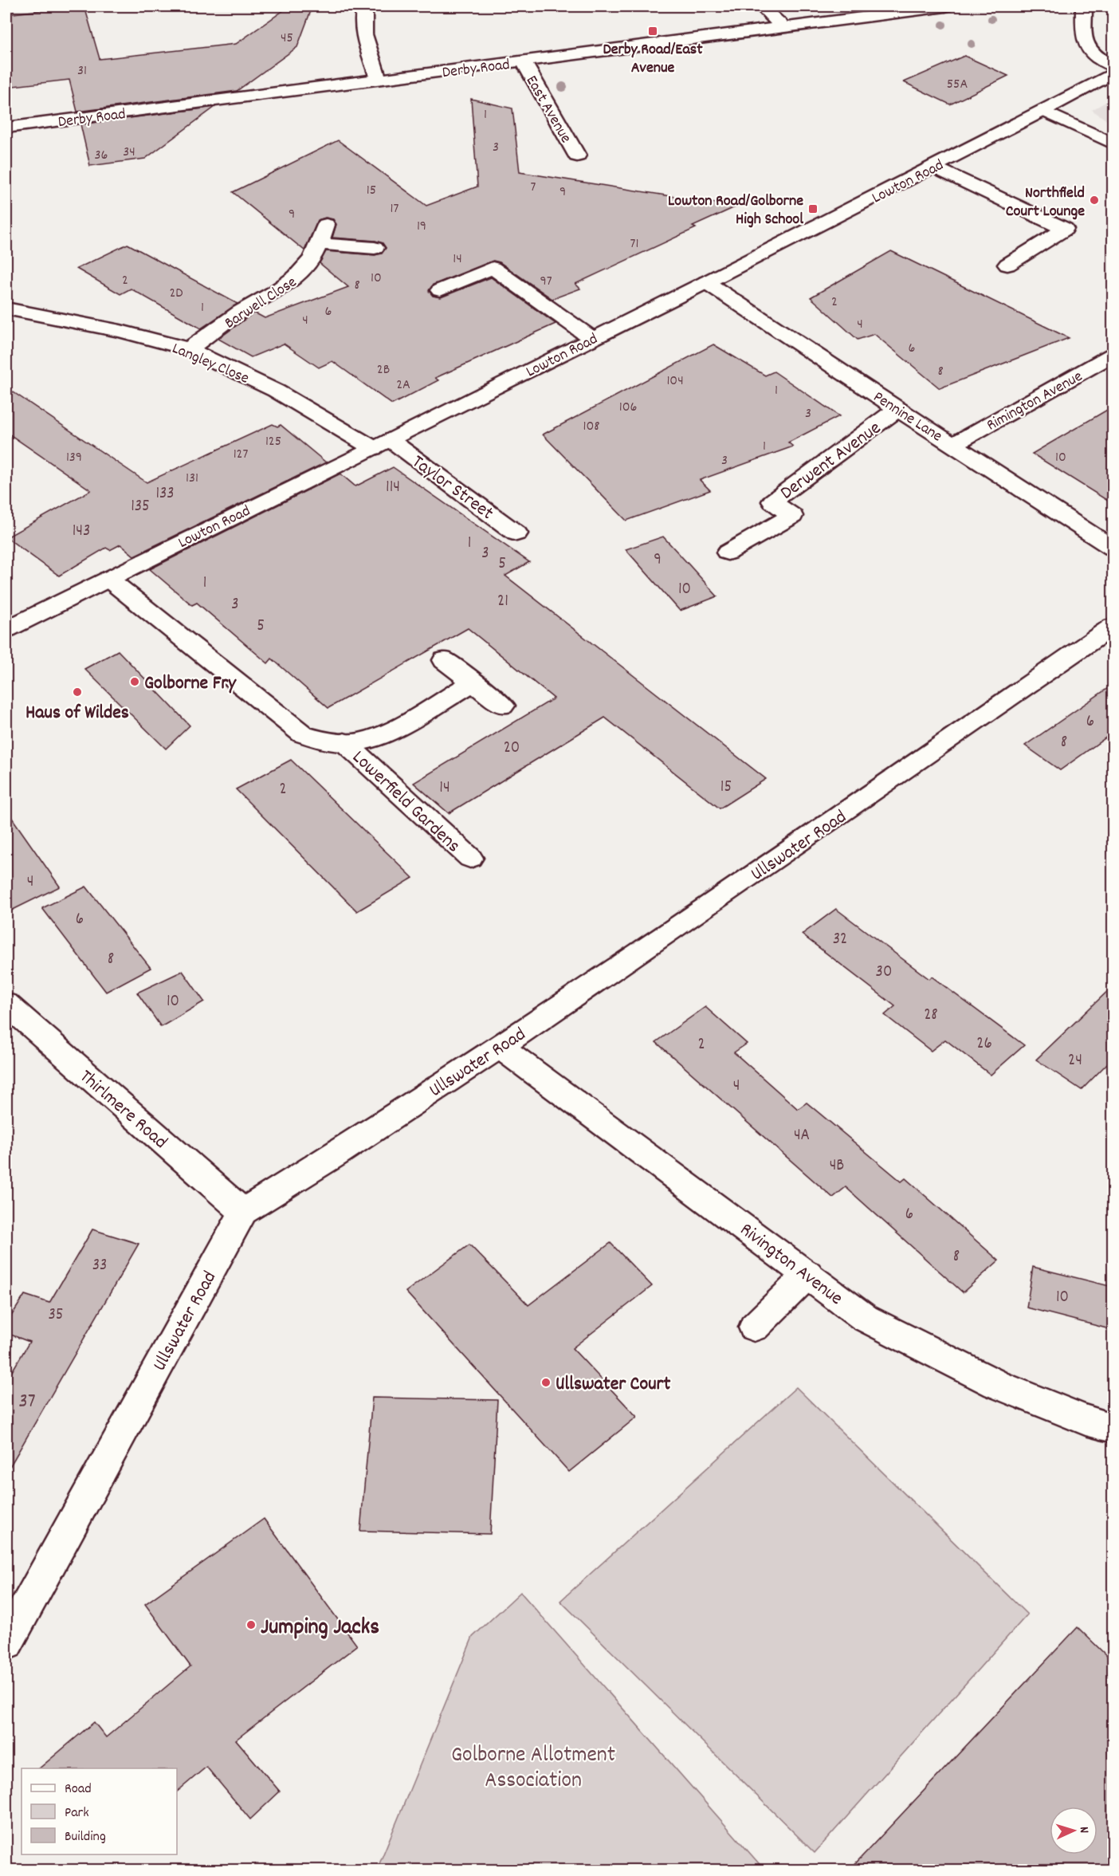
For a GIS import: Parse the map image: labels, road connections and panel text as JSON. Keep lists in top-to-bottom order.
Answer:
{
  "streets": {
    "street": [
      "Derby Road",
      "East Avenue",
      "Lowton Road",
      "Barwell Close",
      "Langley Close",
      "Rimington Avenue",
      "Pennine Lane",
      "Derwent Avenue",
      "Taylor Street",
      "Lowerfield Gardens",
      "Ullswater Road",
      "Thirlmere Road",
      "Rivington Avenue"
    ]
  },
  "crossings": [
    ["Derby Road", "East Avenue"],
    ["Lowton Road", "Langley Close"],
    ["Lowton Road", "Pennine Lane"],
    ["Lowton Road", "Taylor Street"],
    ["Lowton Road", "Lowerfield Gardens"],
    ["Barwell Close", "Langley Close"],
    ["Langley Close", "Taylor Street"],
    ["Rimington Avenue", "Pennine Lane"],
    ["Pennine Lane", "Derwent Avenue"],
    ["Ullswater Road", "Thirlmere Road"],
    ["Ullswater Road", "Rivington Avenue"]
  ],
  "parks": ["Golborne Allotment Association"],
  "places": {
    "transit": ["Derby Road/East Avenue", "Lowton Road/Golborne High School"],
    "other": [
      "Northfield Court Lounge",
      "Golborne Fry",
      "Haus of Wildes",
      "Ullswater Court",
      "Jumping Jacks"
    ]
  },
  "house_numbers": [
    "45",
    "31",
    "55A",
    "1",
    "3",
    "34",
    "36",
    "7",
    "15",
    "9",
    "17",
    "9",
    "19",
    "71",
    "14",
    "10",
    "2",
    "97",
    "8",
    "2D",
    "2",
    "1",
    "6",
    "4",
    "4",
    "6",
    "2B",
    "8",
    "104",
    "2A",
    "1",
    "106",
    "3",
    "108",
    "125",
    "1",
    "127",
    "139",
    "10",
    "3",
    "131",
    "114",
    "133",
    "135",
    "143",
    "1",
    "3",
    "9",
    "5",
    "1",
    "10",
    "21",
    "3",
    "5",
    "6",
    "8",
    "20",
    "15",
    "14",
    "2",
    "4",
    "6",
    "32",
    "8",
    "30",
    "10",
    "28",
    "26",
    "2",
    "24",
    "4",
    "4A",
    "4B",
    "6",
    "8",
    "33",
    "10",
    "35",
    "37"
  ],
  "legend": ["Road", "Park", "Building"],
  "north": "right"
}
